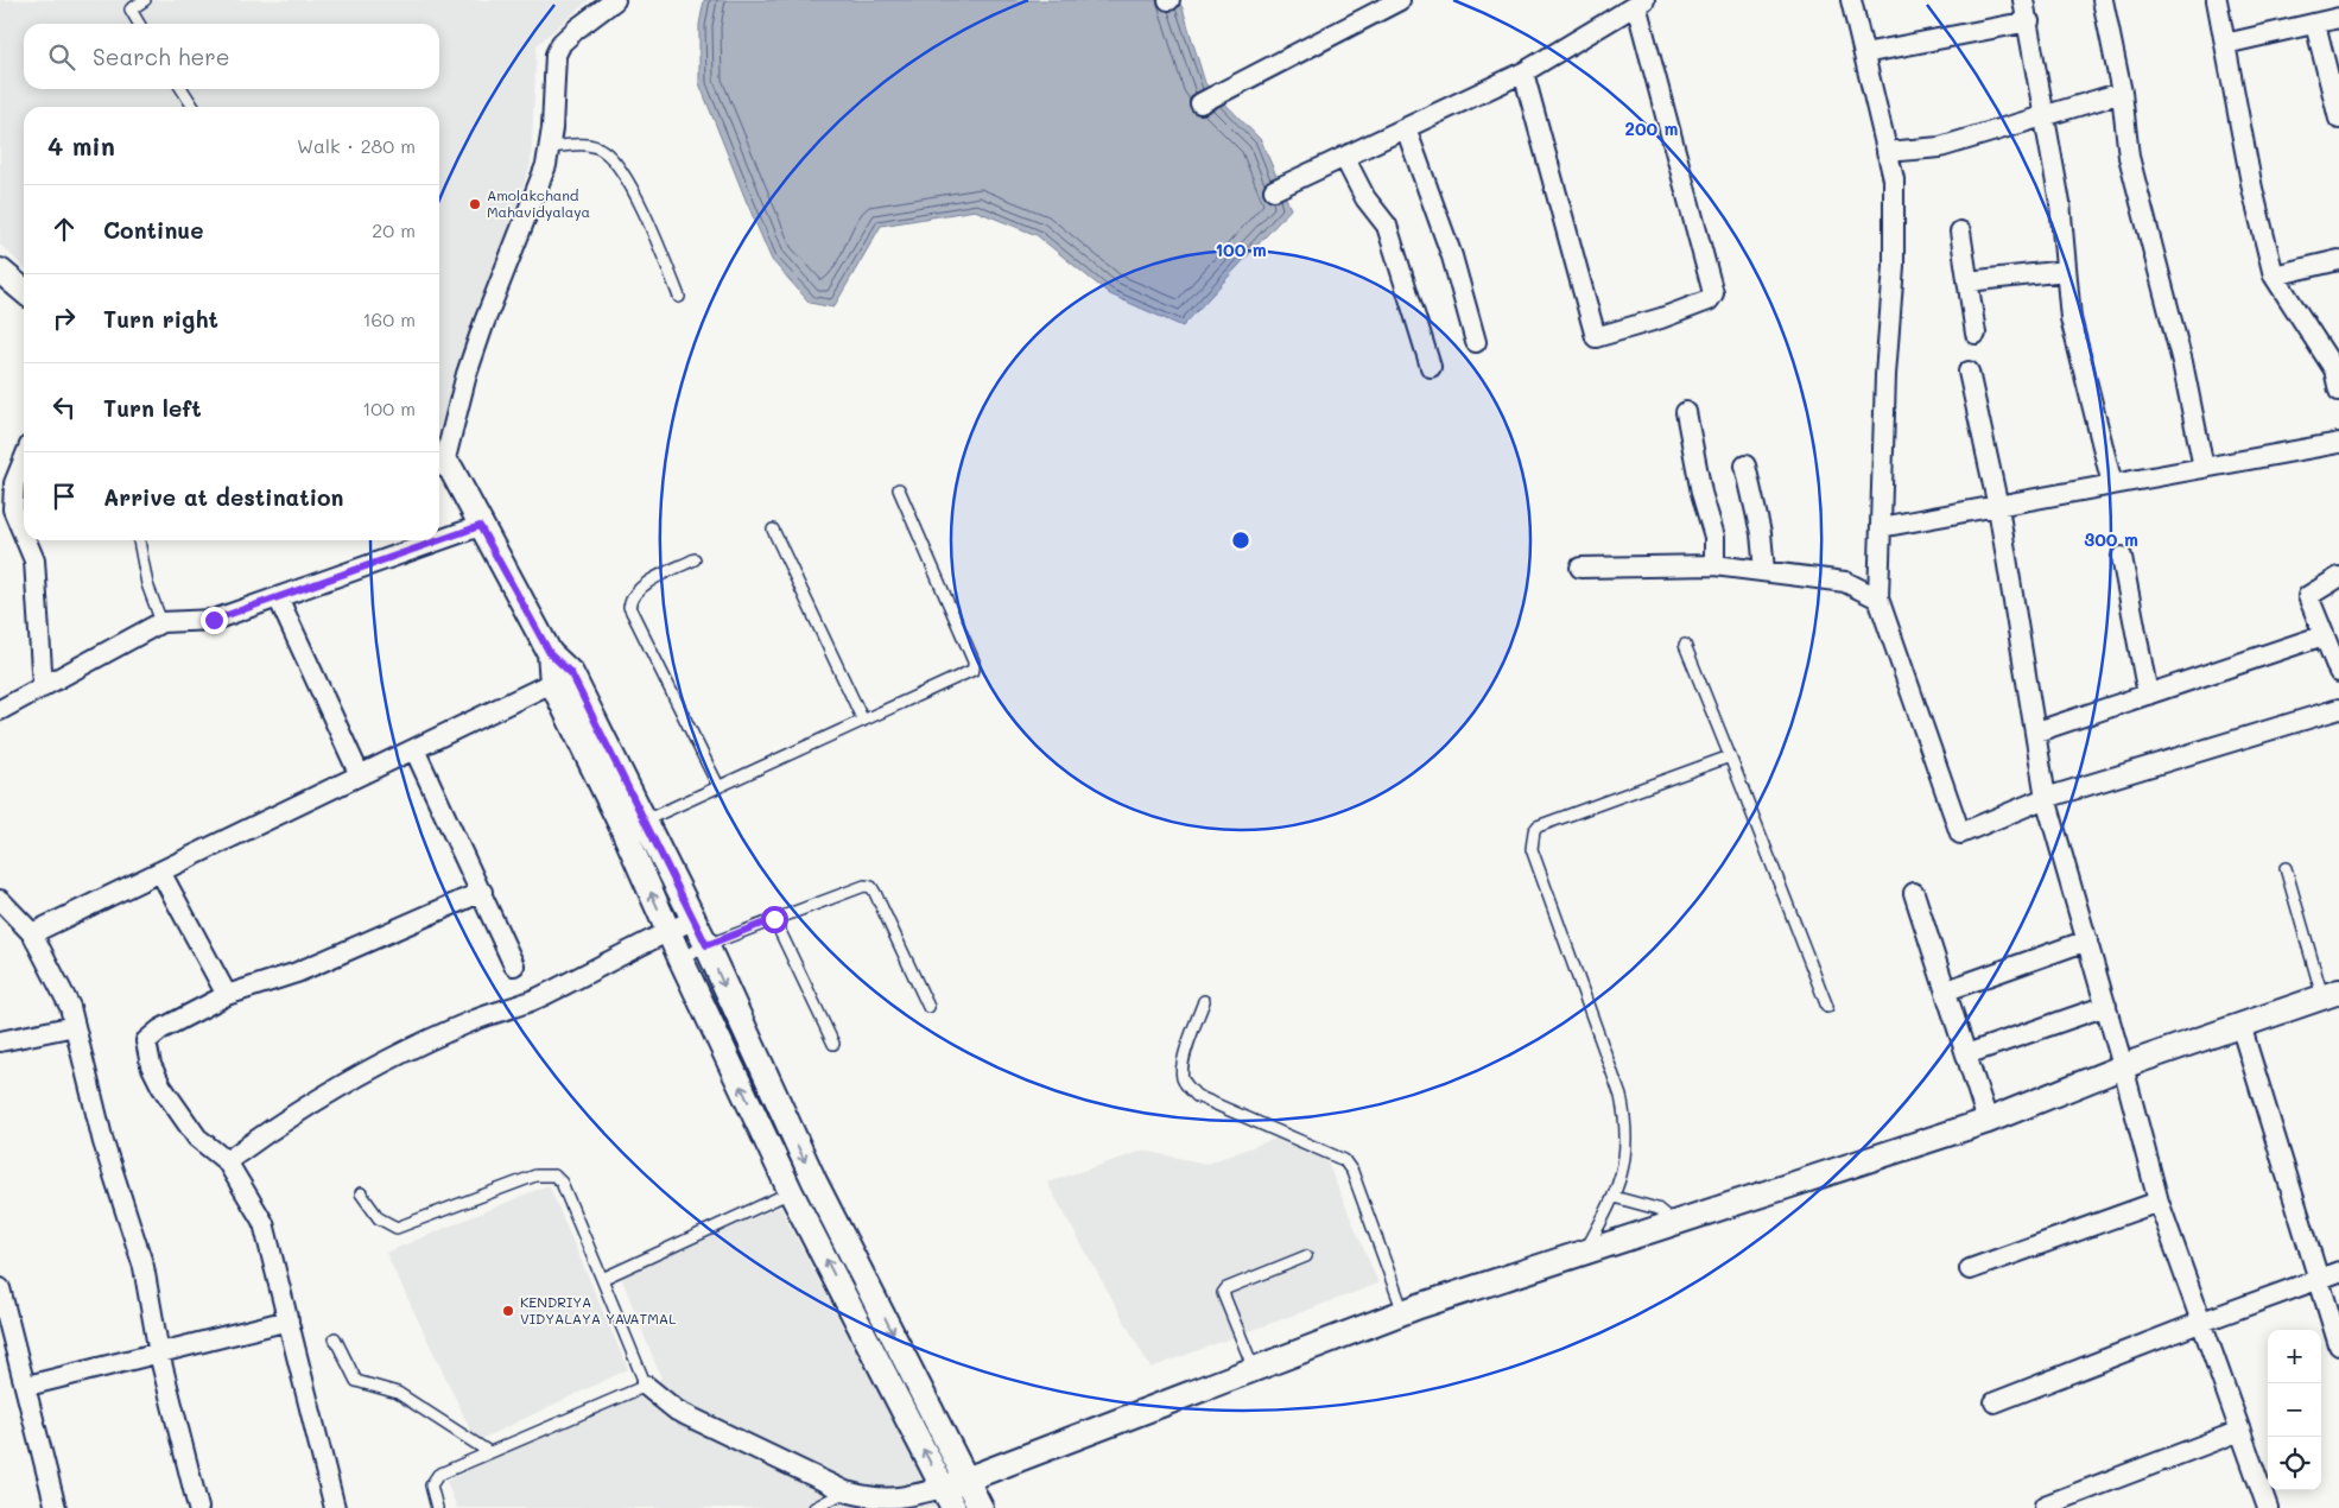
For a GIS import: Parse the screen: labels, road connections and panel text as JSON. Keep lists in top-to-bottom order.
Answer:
{
  "places": ["Amolakchand Mahavidyalaya", "KENDRIYA VIDYALAYA YAVATMAL"],
  "page": {
    "search": "Search here",
    "heading": ["4 min", "Walk · 280 m"],
    "list": [
      ["Continue", "20 m"],
      ["Turn right", "160 m"],
      ["Turn left", "100 m"],
      "Arrive at destination"
    ],
    "map_buttons": ["+", "−"]
  },
  "rings": ["200 m", "100 m", "300 m"]
}
